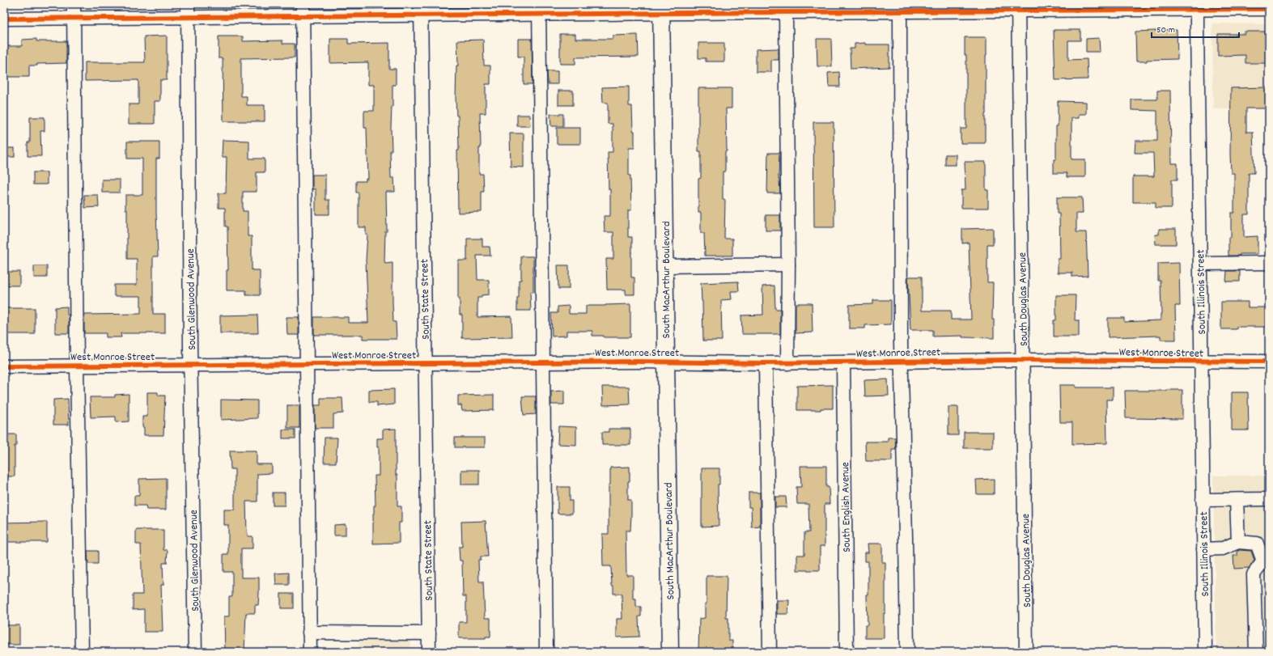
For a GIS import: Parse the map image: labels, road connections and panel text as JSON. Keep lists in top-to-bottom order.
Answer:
{
  "streets": {
    "main road": ["South MacArthur Boulevard"],
    "street": [
      "South Illinois Street",
      "South Glenwood Avenue",
      "South State Street",
      "South Douglas Avenue",
      "West Monroe Street",
      "South English Avenue"
    ]
  },
  "crossings": [
    ["South MacArthur Boulevard", "West Monroe Street"],
    ["South Illinois Street", "West Monroe Street"],
    ["South Glenwood Avenue", "West Monroe Street"],
    ["South State Street", "West Monroe Street"],
    ["South Douglas Avenue", "West Monroe Street"],
    ["West Monroe Street", "South English Avenue"]
  ],
  "scale_bar": "50 m"
}
